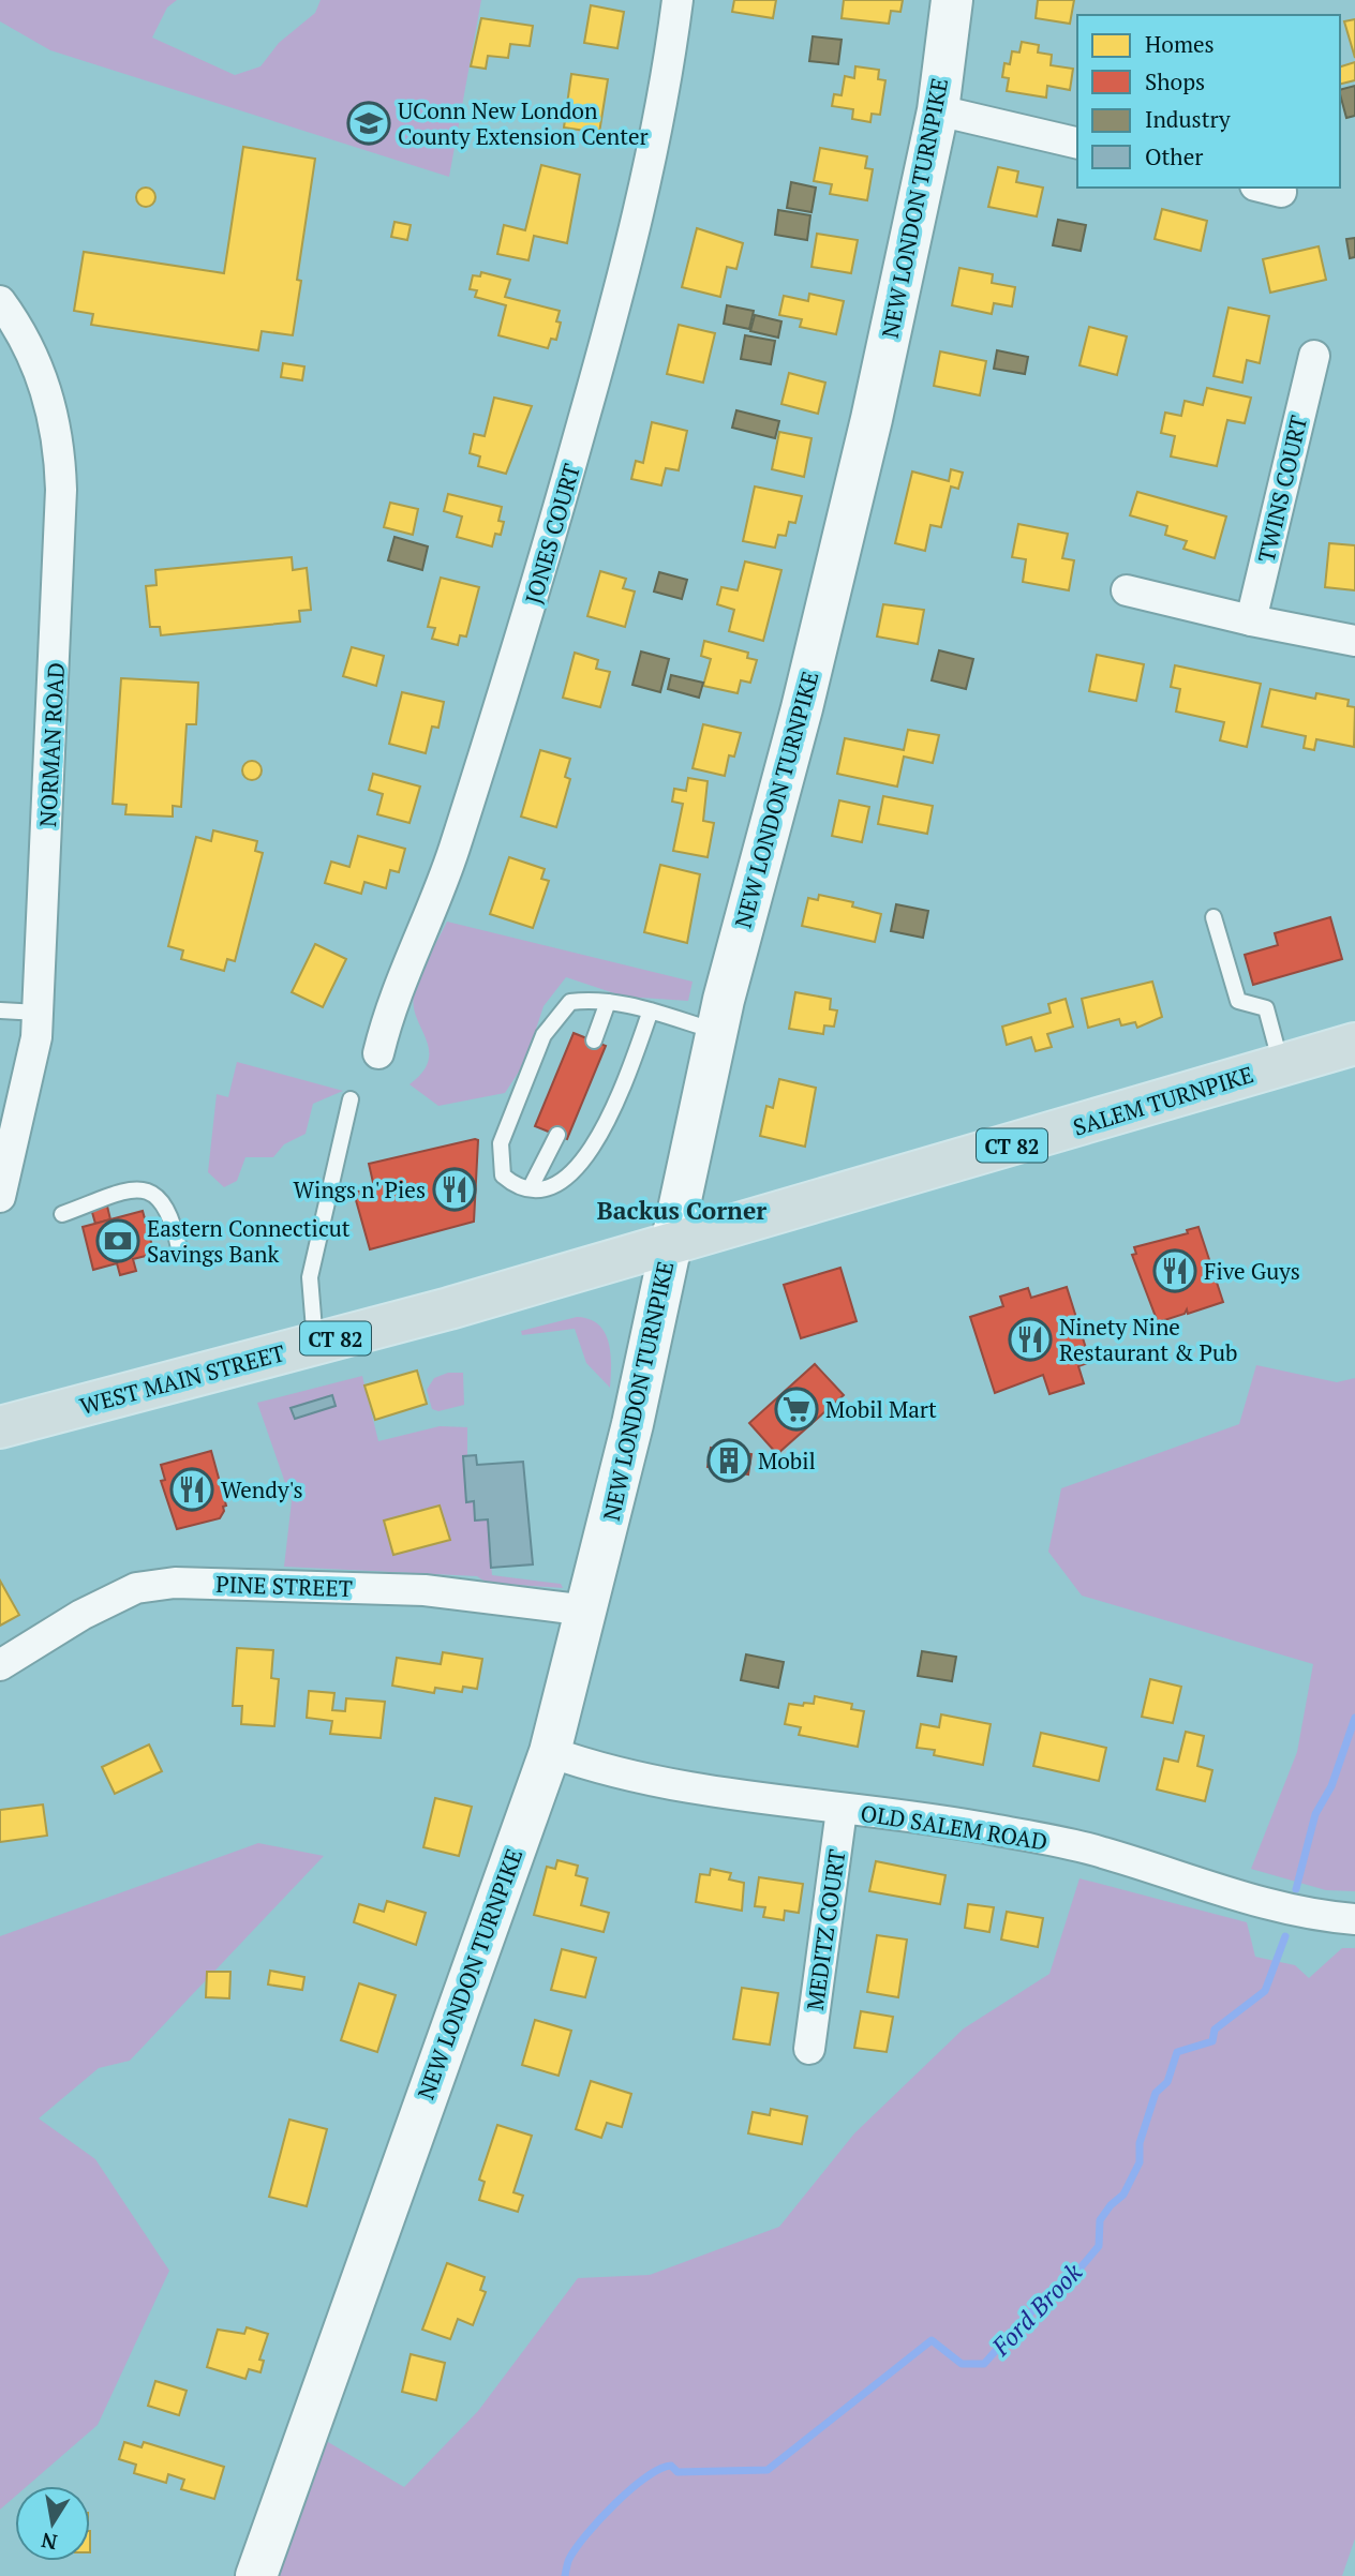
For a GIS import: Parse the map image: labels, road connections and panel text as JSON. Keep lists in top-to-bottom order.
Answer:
{
  "streets": {
    "main road": [
      "NEW LONDON TURNPIKE",
      "SALEM TURNPIKE",
      "CT 82",
      "WEST MAIN STREET"
    ],
    "street": [
      "TWINS COURT",
      "JONES COURT",
      "NORMAN ROAD",
      "PINE STREET",
      "OLD SALEM ROAD",
      "MEDITZ COURT"
    ]
  },
  "crossings": [
    ["NEW LONDON TURNPIKE", "SALEM TURNPIKE"],
    ["NEW LONDON TURNPIKE", "WEST MAIN STREET"],
    ["NEW LONDON TURNPIKE", "PINE STREET"],
    ["NEW LONDON TURNPIKE", "OLD SALEM ROAD"],
    ["SALEM TURNPIKE", "WEST MAIN STREET"],
    ["OLD SALEM ROAD", "MEDITZ COURT"]
  ],
  "districts": ["Backus Corner"],
  "water": ["Ford Brook"],
  "places": {
    "school or university": ["UConn New London County Extension Center"],
    "restaurant": [
      "Wings n' Pies",
      "Five Guys",
      "Ninety Nine Restaurant & Pub",
      "Wendy's"
    ],
    "bank": ["Eastern Connecticut Savings Bank"],
    "supermarket": ["Mobil Mart"],
    "building": ["Mobil"]
  },
  "legend": [
    "Homes",
    "Shops",
    "Industry",
    "Other"
  ],
  "north": "bottom"
}
